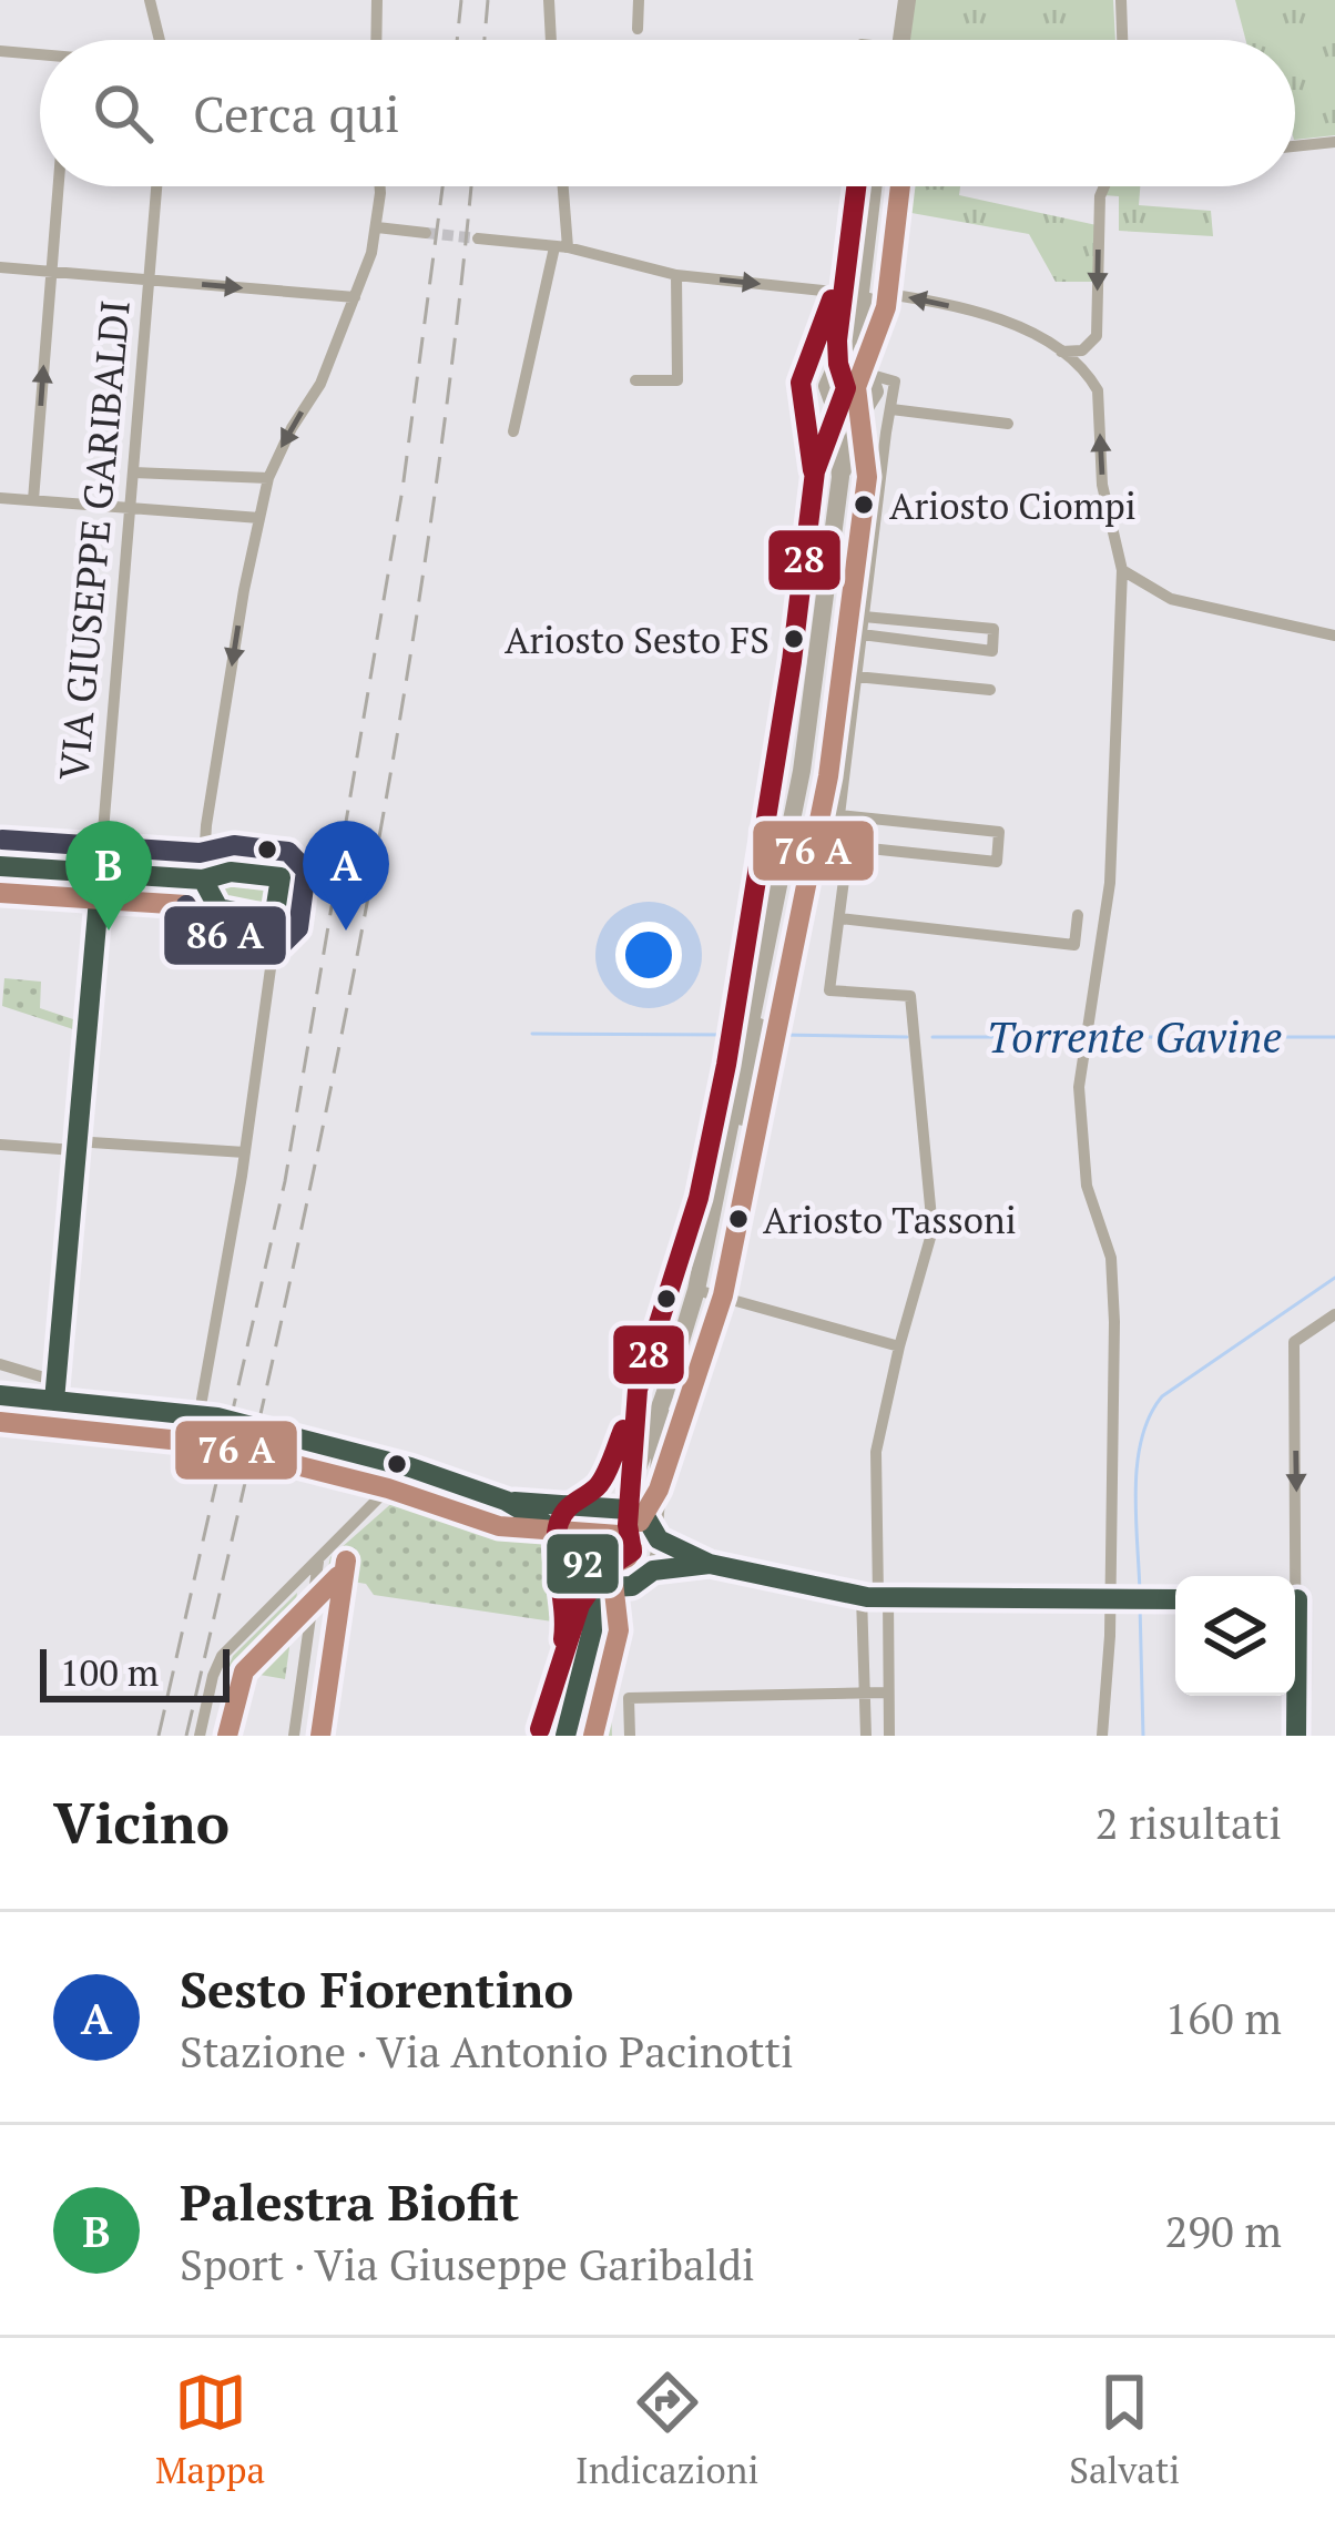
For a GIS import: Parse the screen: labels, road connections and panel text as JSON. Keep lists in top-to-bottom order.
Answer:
{
  "streets": {
    "street": ["VIA GIUSEPPE GARIBALDI"]
  },
  "water": ["Torrente Gavine"],
  "places": ["Ariosto Ciompi", "Ariosto Sesto FS", "Ariosto Tassoni"],
  "lines": ["transit line 28", "transit line 92"],
  "scale_bar": "100 m",
  "page": {
    "search": "Cerca qui",
    "pins": ["A", "B"],
    "scale": "100 m",
    "heading": ["Vicino", "2 risultati"],
    "list": [
      {
        "mark": "A",
        "name": "Sesto Fiorentino",
        "note": "Stazione · Via Antonio Pacinotti",
        "value": "160 m"
      },
      {
        "mark": "B",
        "name": "Palestra Biofit",
        "note": "Sport · Via Giuseppe Garibaldi",
        "value": "290 m"
      }
    ],
    "nav": ["Mappa", "Indicazioni", "Salvati"]
  }
}
